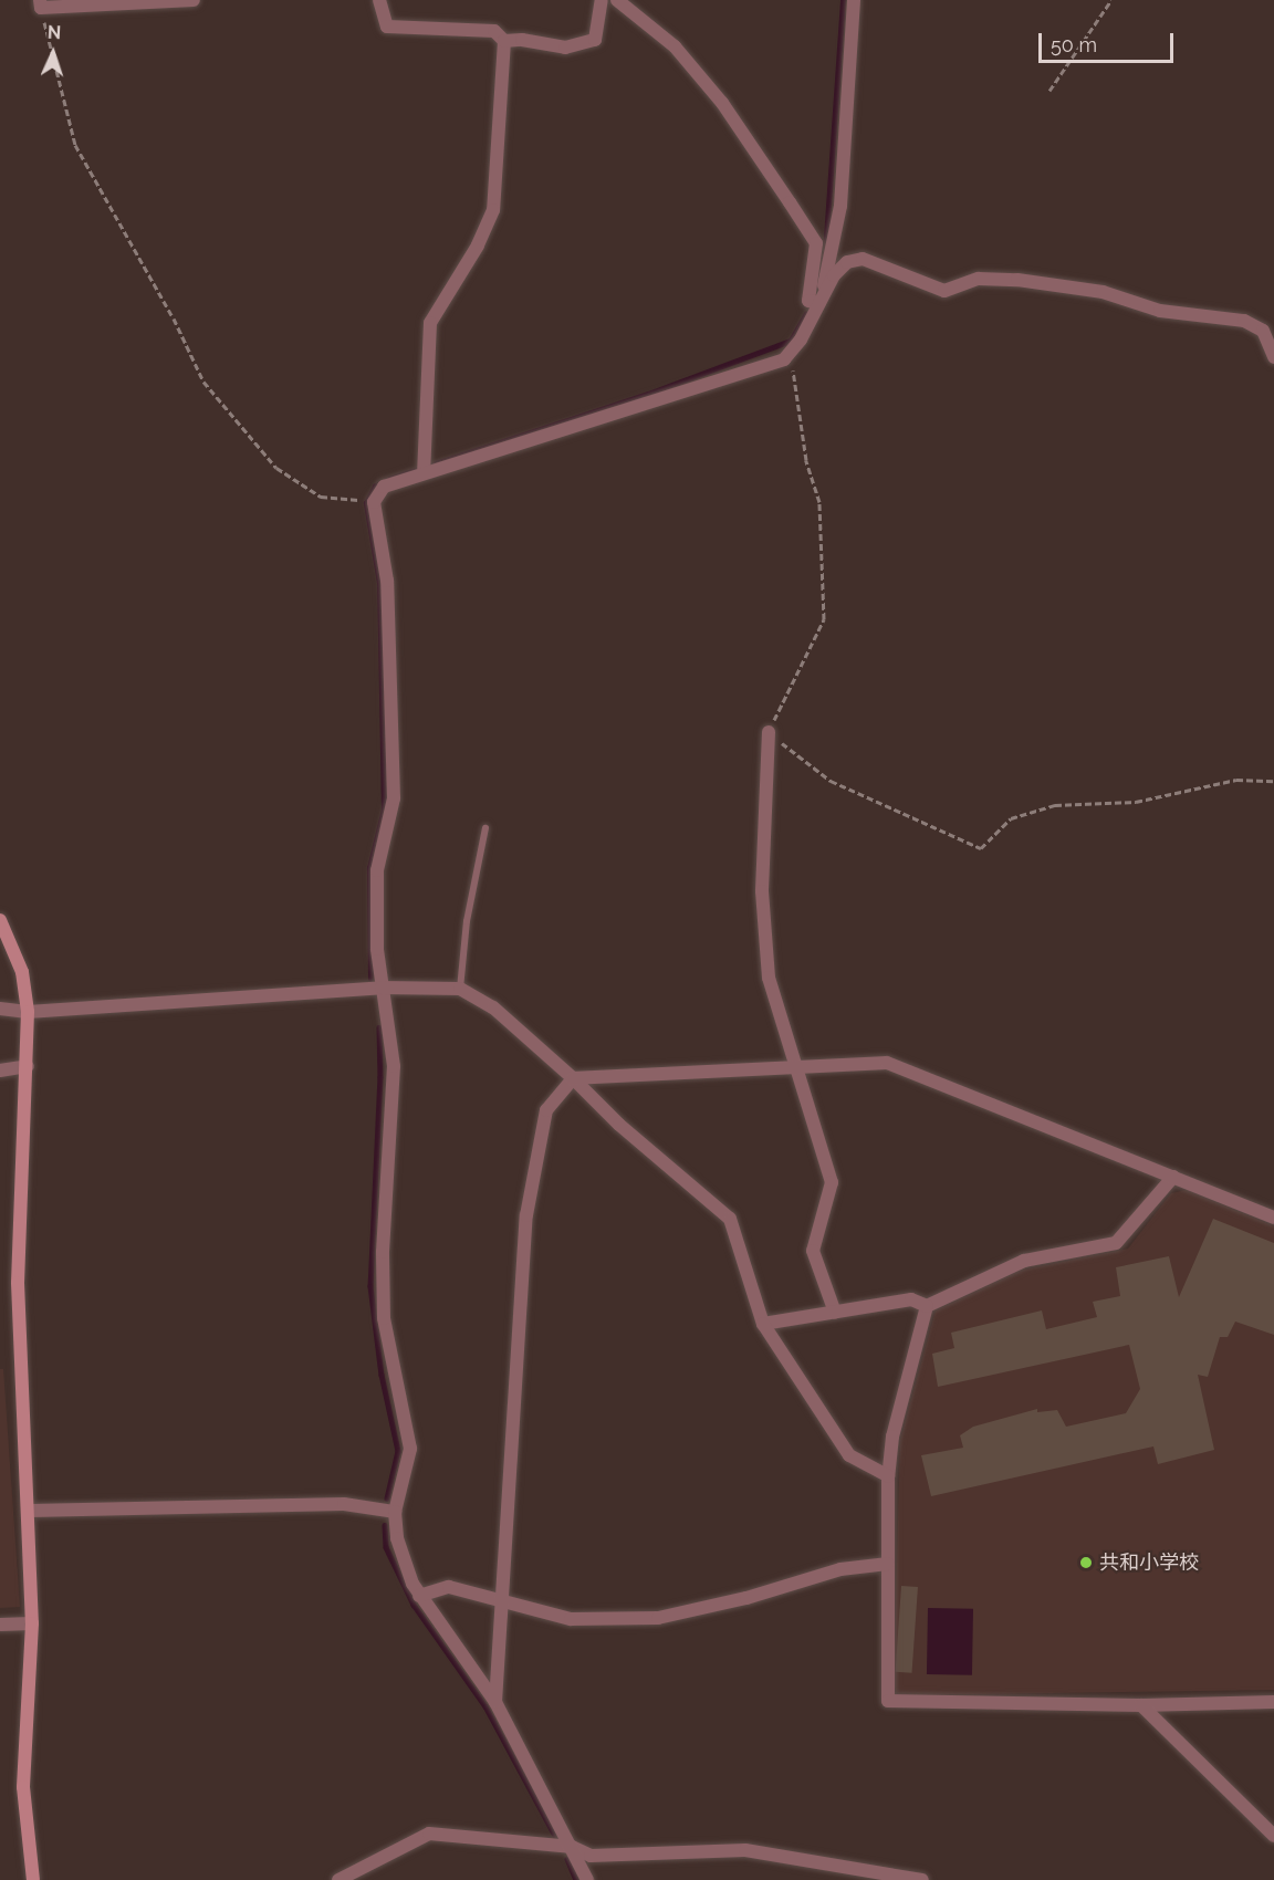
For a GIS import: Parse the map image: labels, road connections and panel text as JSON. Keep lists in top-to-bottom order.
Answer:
{
  "places": ["共和小学校"],
  "scale_bar": "50 m",
  "north": "top"
}
